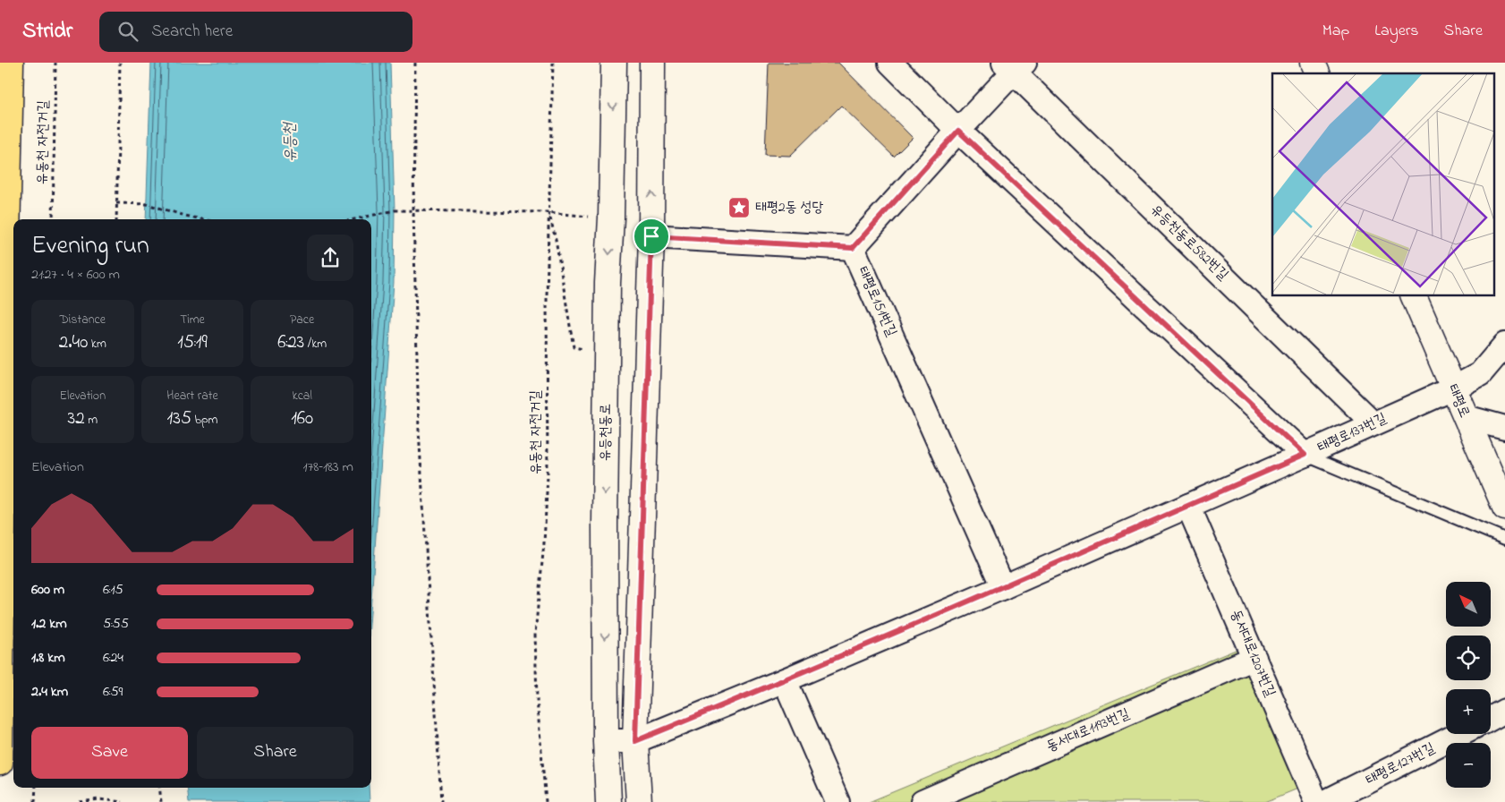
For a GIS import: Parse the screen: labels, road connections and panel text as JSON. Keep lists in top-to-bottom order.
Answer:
{
  "streets": {
    "main road": ["태평로", "유등천동로"],
    "street": [
      "유등천동로582번길",
      "태평로151번길",
      "태평로137번길",
      "동서대로1207번길",
      "동서대로1193번길",
      "태평로127번길"
    ],
    "path": ["유동천 자전거길"]
  },
  "crossings": [
    ["유등천동로582번길", "태평로151번길"],
    ["유등천동로582번길", "태평로137번길"],
    ["태평로151번길", "태평로137번길"],
    ["태평로", "태평로137번길"],
    ["유등천동로", "태평로137번길"],
    ["태평로137번길", "동서대로1207번길"],
    ["동서대로1207번길", "동서대로1193번길"]
  ],
  "water": ["유등천"],
  "places": {
    "place": ["태평2동 성당"]
  },
  "north": "top left",
  "page": {
    "header": "Stridr",
    "search": "Search here",
    "nav": ["Map", "Layers", "Share"],
    "heading": ["Evening run", "21:27 · 4 × 600 m"],
    "stats": [
      ["Distance", "2.40 km"],
      ["Time", "15:19"],
      ["Pace", "6:23 /km"],
      ["Elevation", "32 m"],
      ["Heart rate", "135 bpm"],
      ["kcal", "160"]
    ],
    "chart": ["Elevation", "178–183 m"],
    "list": [
      {
        "name": "600 m",
        "note": "6:15"
      },
      {
        "name": "1.2 km",
        "note": "5:55"
      },
      {
        "name": "1.8 km",
        "note": "6:24"
      },
      {
        "name": "2.4 km",
        "note": "6:59"
      }
    ],
    "map_buttons": ["+", "−"],
    "buttons": ["Save", "Share"]
  }
}
